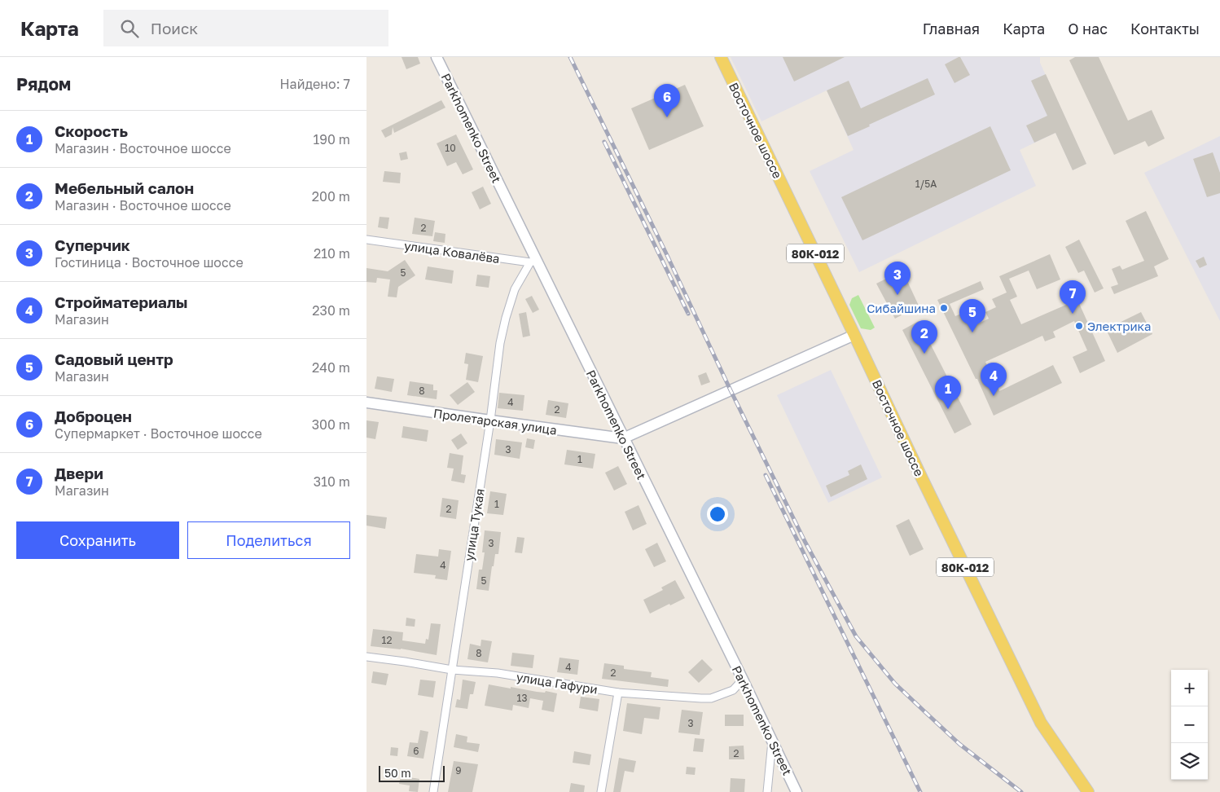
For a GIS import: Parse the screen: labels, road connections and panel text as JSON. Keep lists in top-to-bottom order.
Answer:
{
  "streets": {
    "main road": [
      "Parkhomenko Street",
      "Восточное шоссе",
      "80К-012",
      "Пролетарская улица"
    ],
    "street": ["улица Ковалёва", "улица Тукая", "улица Гафури"]
  },
  "crossings": [
    ["Parkhomenko Street", "улица Ковалёва"],
    ["Parkhomenko Street", "Пролетарская улица"],
    ["Parkhomenko Street", "улица Тукая"],
    ["Parkhomenko Street", "улица Гафури"],
    ["улица Ковалёва", "улица Тукая"],
    ["Пролетарская улица", "улица Тукая"],
    ["улица Тукая", "улица Гафури"]
  ],
  "places": ["Сибайшина", "Электрика"],
  "house_numbers": [
    "10",
    "1/5А",
    "2",
    "5",
    "8",
    "4",
    "2",
    "3",
    "1",
    "1",
    "2",
    "3",
    "4",
    "5",
    "12",
    "8",
    "4",
    "2",
    "13",
    "3",
    "6",
    "2",
    "9"
  ],
  "scale_bar": "50 m",
  "page": {
    "header": "Карта",
    "search": "Поиск",
    "nav": [
      "Главная",
      "Карта",
      "О нас",
      "Контакты"
    ],
    "heading": ["Рядом", "Найдено: 7"],
    "pins": [
      "6",
      "3",
      "7",
      "5",
      "2",
      "4",
      "1"
    ],
    "list": [
      {
        "mark": "1",
        "name": "Скорость",
        "note": "Магазин · Восточное шоссе",
        "value": "190 m"
      },
      {
        "mark": "2",
        "name": "Мебельный салон",
        "note": "Магазин · Восточное шоссе",
        "value": "200 m"
      },
      {
        "mark": "3",
        "name": "Суперчик",
        "note": "Гостиница · Восточное шоссе",
        "value": "210 m"
      },
      {
        "mark": "4",
        "name": "Стройматериалы",
        "note": "Магазин",
        "value": "230 m"
      },
      {
        "mark": "5",
        "name": "Садовый центр",
        "note": "Магазин",
        "value": "240 m"
      },
      {
        "mark": "6",
        "name": "Доброцен",
        "note": "Супермаркет · Восточное шоссе",
        "value": "300 m"
      },
      {
        "mark": "7",
        "name": "Двери",
        "note": "Магазин",
        "value": "310 m"
      }
    ],
    "buttons": ["Сохранить", "Поделиться"],
    "map_buttons": ["+", "−"],
    "scale": "50 m"
  }
}
